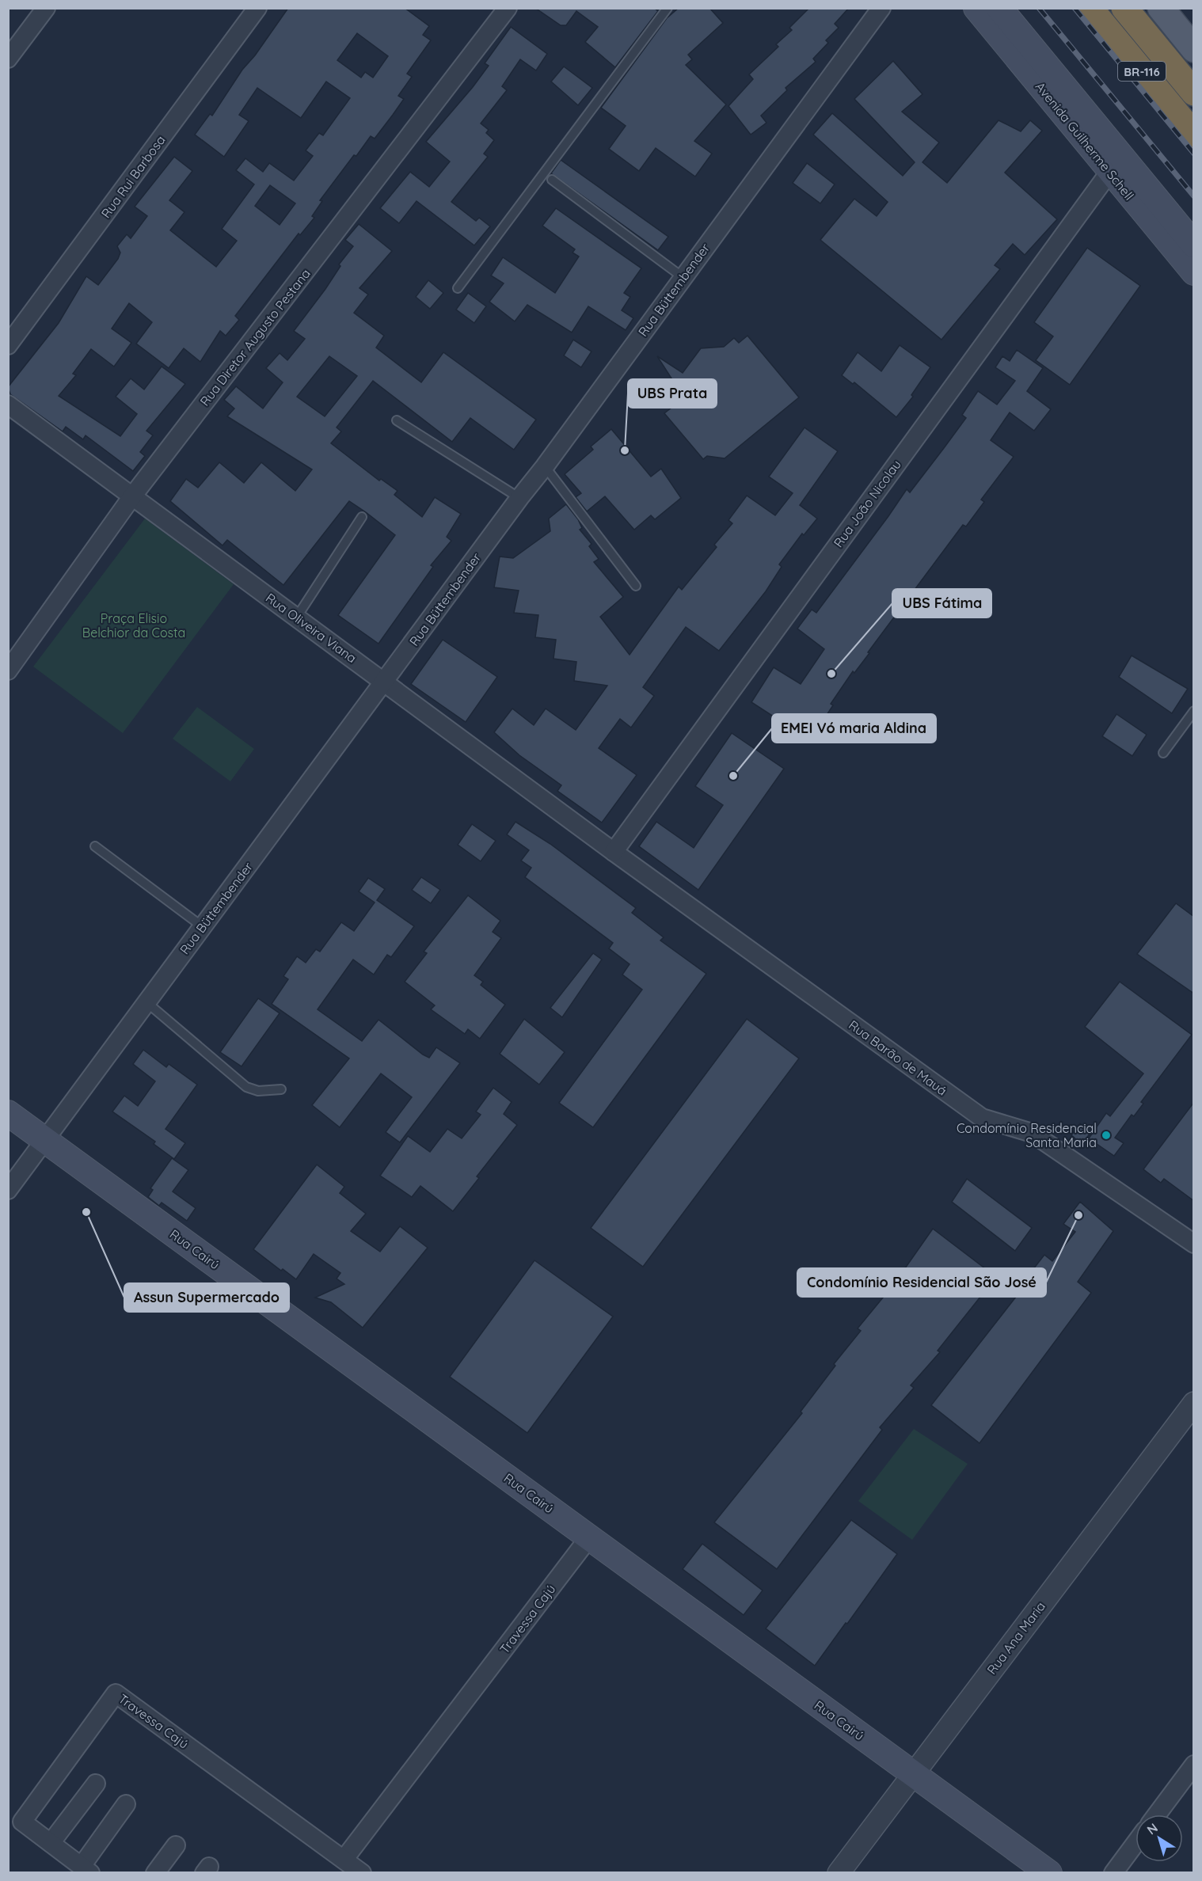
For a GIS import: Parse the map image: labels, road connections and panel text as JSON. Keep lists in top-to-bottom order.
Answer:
{
  "streets": {
    "highway": ["BR-116"],
    "main road": ["Avenida Guilherme Schell", "Rua Cairú"],
    "street": [
      "Rua Rui Barbosa",
      "Rua Büttembender",
      "Rua Diretor Augusto Pestana",
      "Rua João Nicolau",
      "Rua Oliveira Viana",
      "Rua Barão de Mauá",
      "Travessa Cajú",
      "Rua Ana Maria"
    ]
  },
  "crossings": [
    ["Avenida Guilherme Schell", "Rua João Nicolau"],
    ["Rua Büttembender", "Rua Oliveira Viana"],
    ["Rua Büttembender", "Rua Cairú"],
    ["Rua Diretor Augusto Pestana", "Rua Oliveira Viana"],
    ["Rua João Nicolau", "Rua Oliveira Viana"],
    ["Rua João Nicolau", "Rua Barão de Mauá"],
    ["Rua Oliveira Viana", "Rua Barão de Mauá"],
    ["Rua Cairú", "Travessa Cajú"],
    ["Rua Cairú", "Rua Ana Maria"]
  ],
  "parks": ["Praça Elisio Belchior da Costa"],
  "places": [
    "UBS Prata",
    "UBS Fátima",
    "EMEI Vó maria Aldina",
    "Condomínio Residencial Santa Maria",
    "Assun Supermercado",
    "Condomínio Residencial São José"
  ],
  "north": "top left"
}
